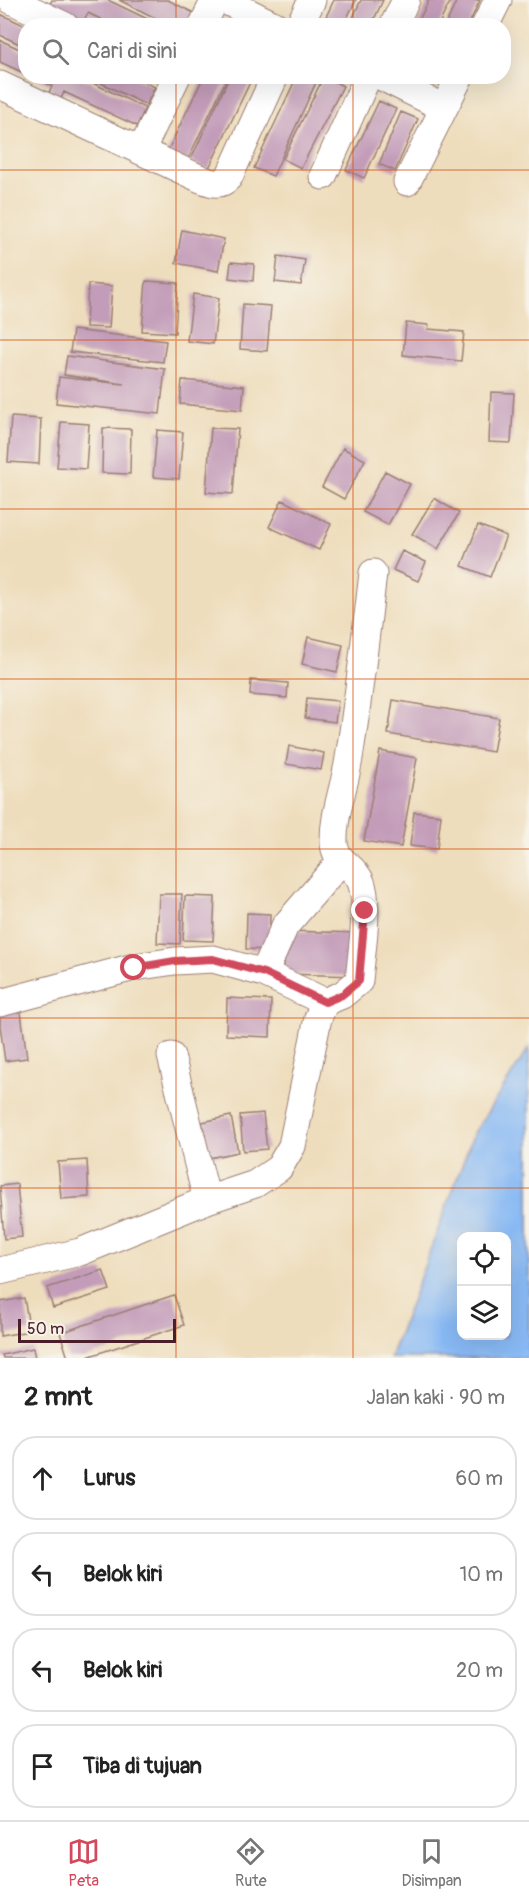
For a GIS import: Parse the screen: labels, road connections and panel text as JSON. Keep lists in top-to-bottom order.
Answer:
{
  "scale_bar": "50 m",
  "page": {
    "search": "Cari di sini",
    "scale": "50 m",
    "heading": ["2 mnt", "Jalan kaki · 90 m"],
    "list": [
      ["Lurus", "60 m"],
      ["Belok kiri", "10 m"],
      ["Belok kiri", "20 m"],
      "Tiba di tujuan"
    ],
    "nav": ["Peta", "Rute", "Disimpan"]
  }
}
